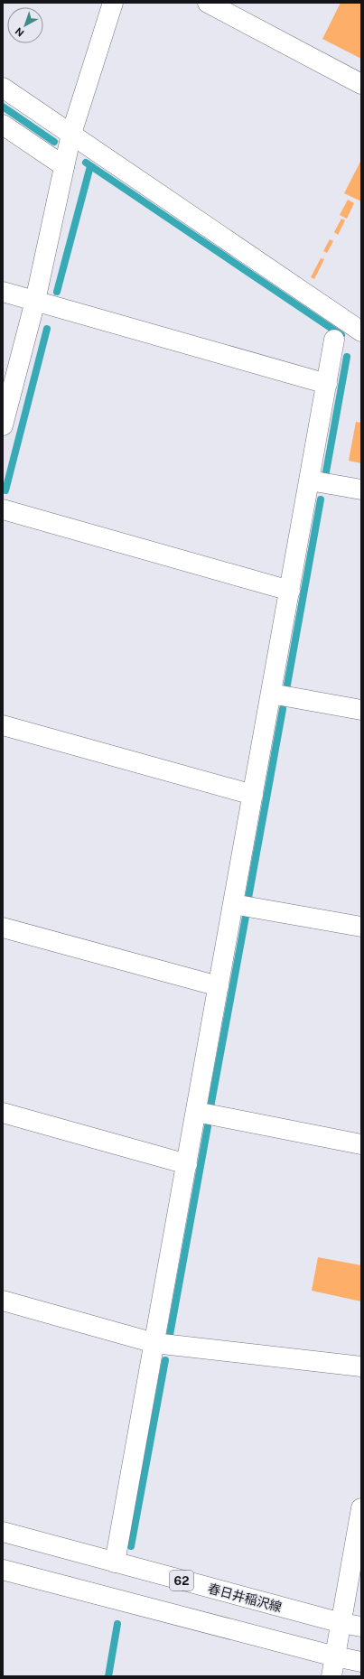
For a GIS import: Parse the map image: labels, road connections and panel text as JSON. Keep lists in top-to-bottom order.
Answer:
{
  "streets": {
    "street": ["62", "春日井稲沢線"]
  },
  "north": "bottom left"
}
